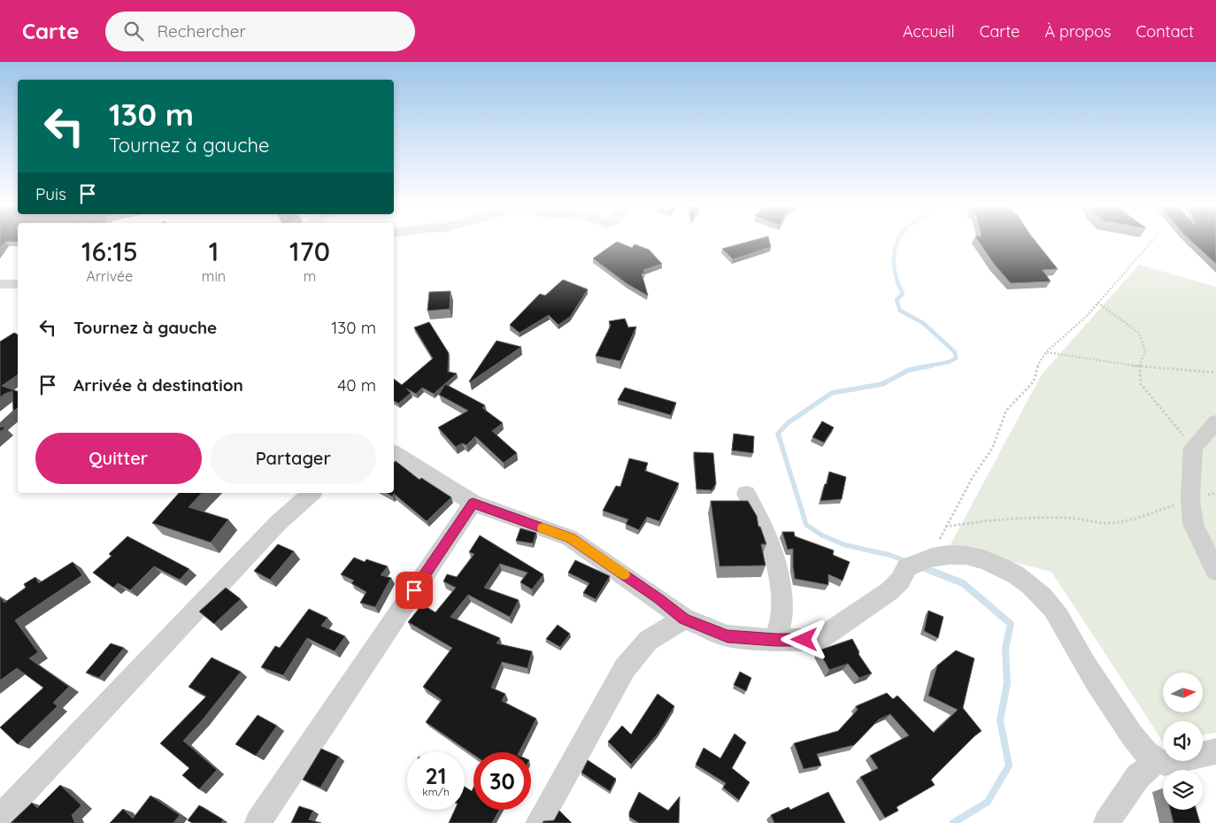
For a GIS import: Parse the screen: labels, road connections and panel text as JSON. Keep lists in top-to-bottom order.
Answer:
{
  "north": "right",
  "page": {
    "header": "Carte",
    "search": "Rechercher",
    "nav": [
      "Accueil",
      "Carte",
      "À propos",
      "Contact"
    ],
    "turn": ["130 m", "Tournez à gauche"],
    "then": "Puis",
    "eta": [
      "16:15",
      "Arrivée",
      "1",
      "min",
      "170",
      "m"
    ],
    "list": [
      {
        "name": "Tournez à gauche",
        "value": "130 m"
      },
      {
        "name": "Arrivée à destination",
        "value": "40 m"
      }
    ],
    "buttons": ["Quitter", "Partager"],
    "speed": "21 km/h",
    "limit": "30"
  }
}
